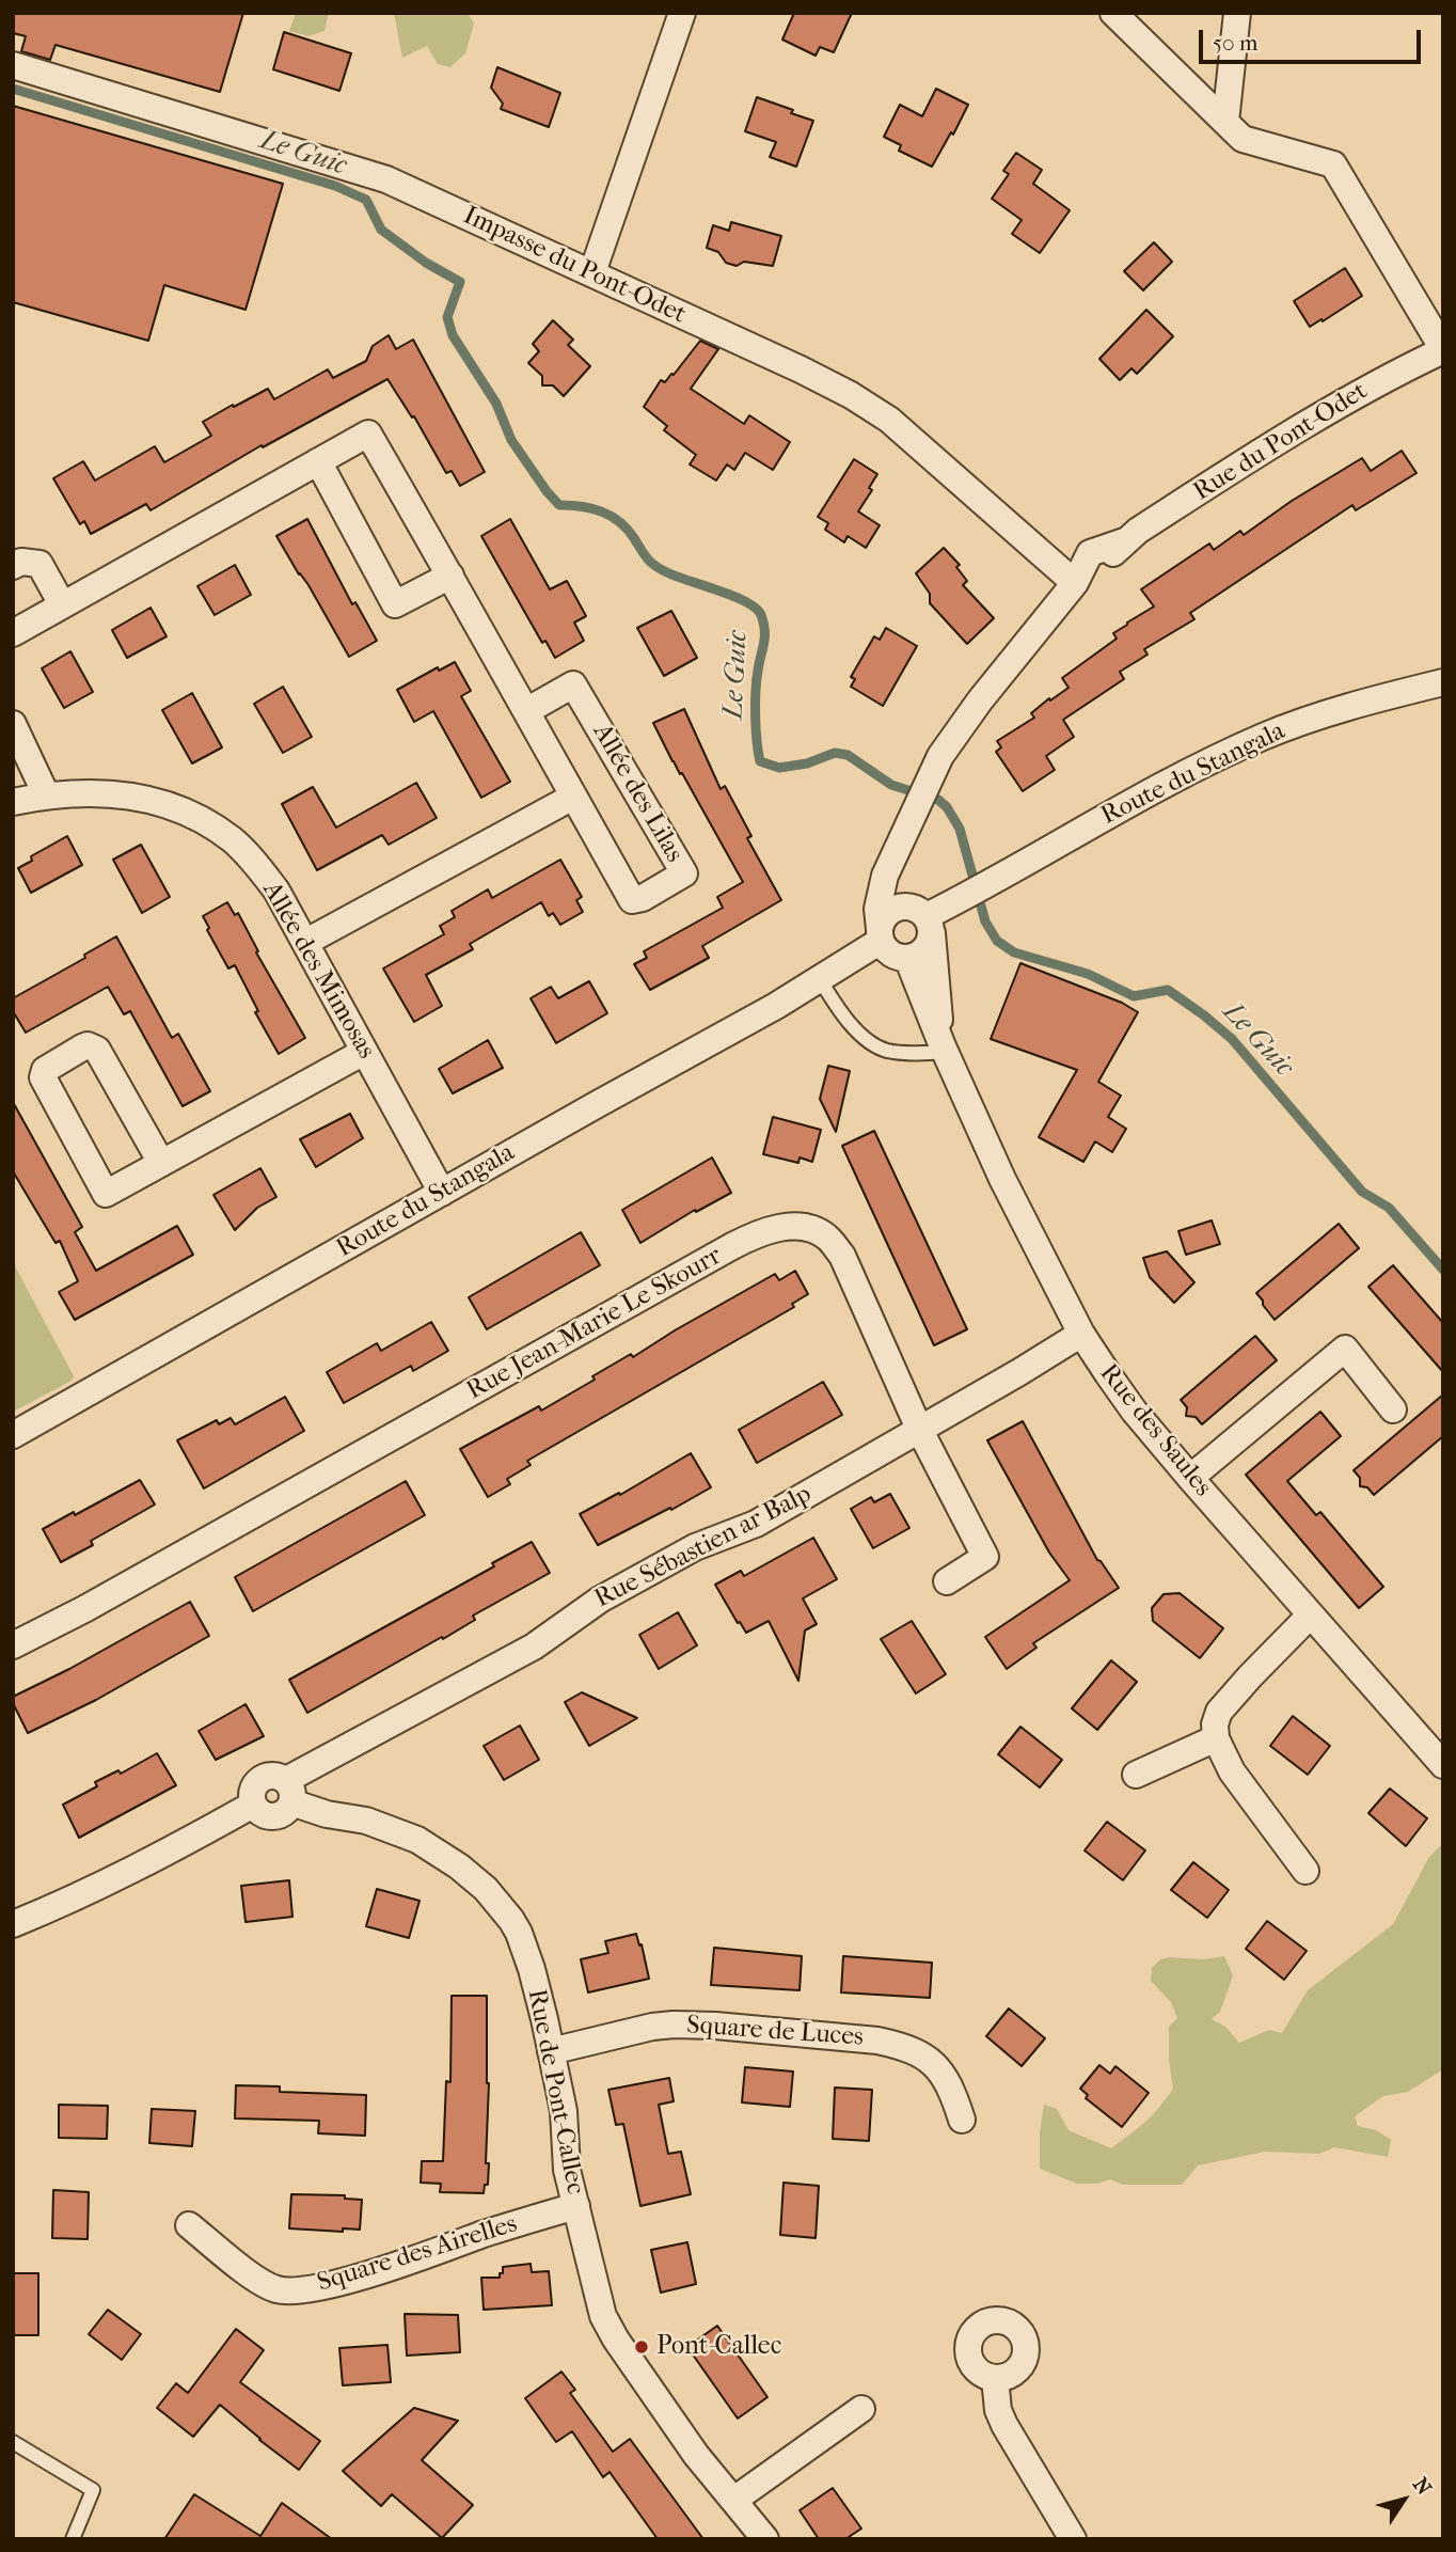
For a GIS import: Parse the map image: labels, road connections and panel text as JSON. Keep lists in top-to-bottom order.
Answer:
{
  "streets": {
    "street": [
      "Impasse du Pont-Odet",
      "Rue du Pont-Odet",
      "Route du Stangala",
      "Allée des Lilas",
      "Allée des Mimosas",
      "Rue Jean-Marie Le Skourr",
      "Rue des Saules",
      "Rue Sébastien ar Balp",
      "Square de Luces",
      "Rue de Pont-Callec",
      "Square des Airelles"
    ]
  },
  "crossings": [
    ["Impasse du Pont-Odet", "Rue du Pont-Odet"],
    ["Rue du Pont-Odet", "Route du Stangala"],
    ["Rue du Pont-Odet", "Rue des Saules"],
    ["Route du Stangala", "Allée des Mimosas"],
    ["Route du Stangala", "Rue des Saules"],
    ["Rue Jean-Marie Le Skourr", "Rue Sébastien ar Balp"],
    ["Rue des Saules", "Rue Sébastien ar Balp"],
    ["Rue Sébastien ar Balp", "Rue de Pont-Callec"],
    ["Square de Luces", "Rue de Pont-Callec"],
    ["Rue de Pont-Callec", "Square des Airelles"]
  ],
  "water": ["Le Guic"],
  "places": ["Pont-Callec"],
  "scale_bar": "50 m",
  "north": "top right"
}
